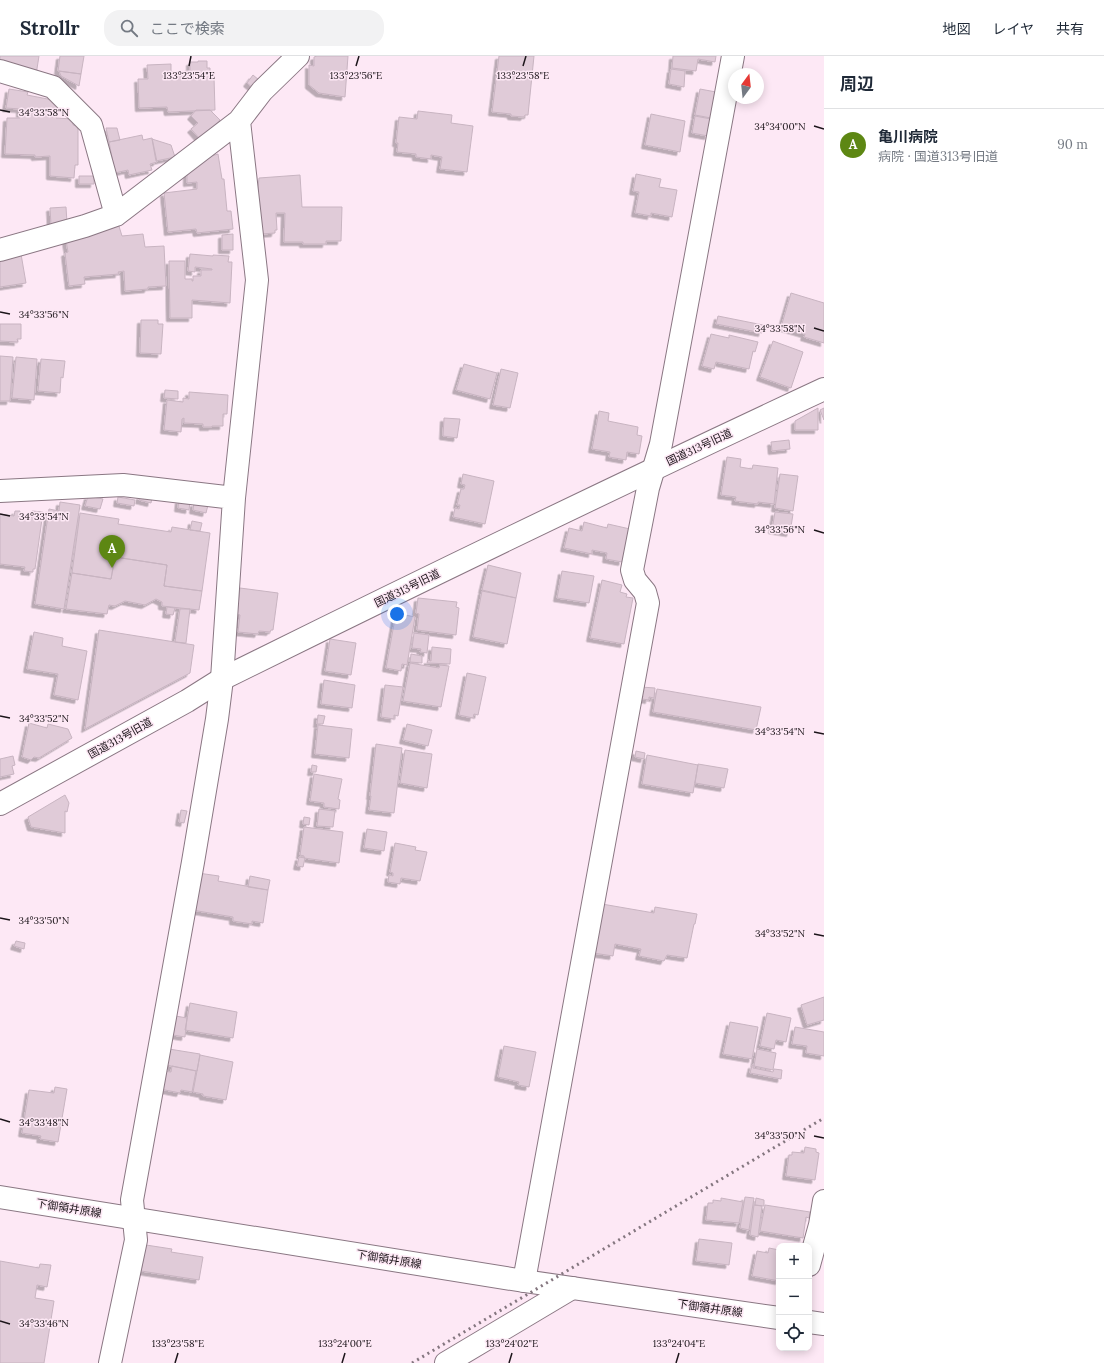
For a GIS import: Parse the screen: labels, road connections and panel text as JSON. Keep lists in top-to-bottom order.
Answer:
{
  "streets": {
    "street": ["国道313号旧道", "下御領井原線"]
  },
  "north": "top",
  "page": {
    "header": "Strollr",
    "search": "ここで検索",
    "nav": ["地図", "レイヤ", "共有"],
    "heading": "周辺",
    "list": [
      {
        "mark": "A",
        "name": "亀川病院",
        "note": "病院 · 国道313号旧道",
        "value": "90 m"
      }
    ],
    "pins": "A",
    "map_buttons": ["+", "−"]
  },
  "coordinates": [
    "133°23'54\"E",
    "133°23'56\"E",
    "133°23'58\"E",
    "34°33'58\"N",
    "34°34'00\"N",
    "34°33'56\"N",
    "34°33'54\"N",
    "34°33'52\"N",
    "34°33'50\"N",
    "34°33'48\"N",
    "34°33'46\"N",
    "133°24'00\"E",
    "133°24'02\"E",
    "133°24'04\"E"
  ]
}
